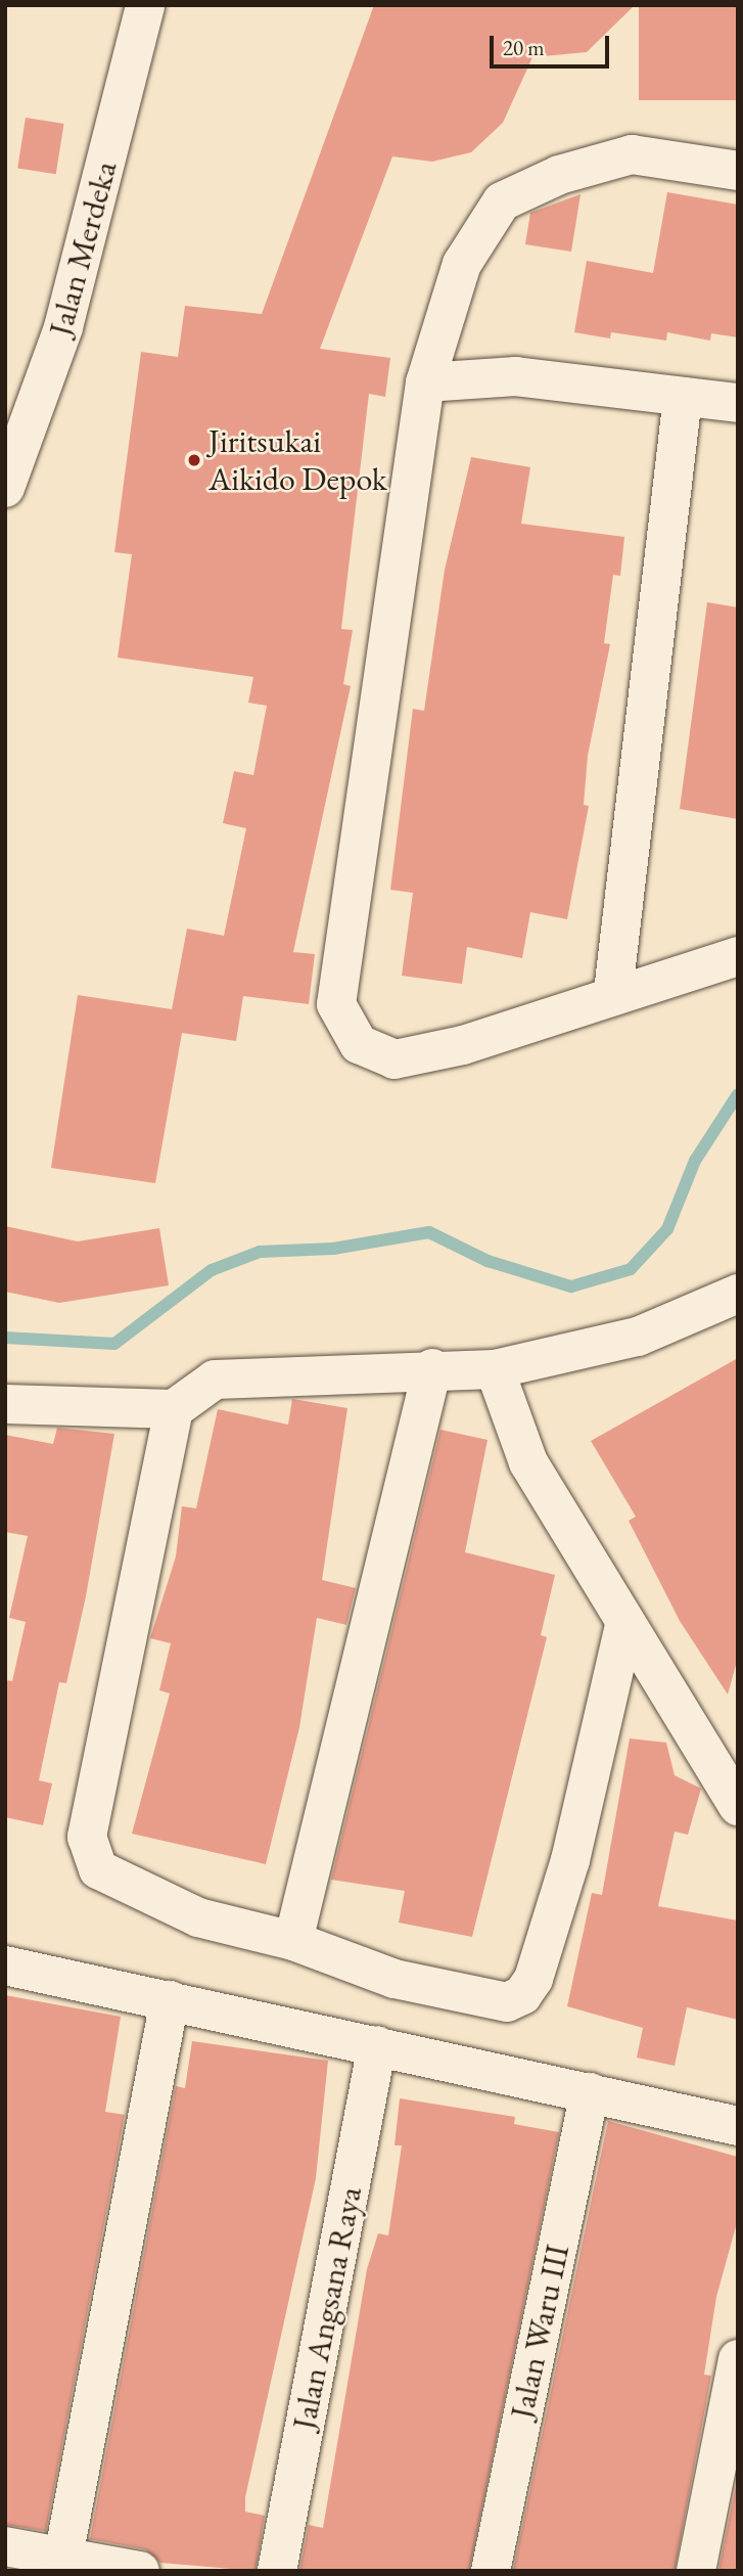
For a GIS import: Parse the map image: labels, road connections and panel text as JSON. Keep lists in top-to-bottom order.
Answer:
{
  "streets": {
    "street": ["Jalan Merdeka", "Jalan Angsana Raya", "Jalan Waru III"]
  },
  "places": ["Jiritsukai Aikido Depok"],
  "scale_bar": "20 m"
}
